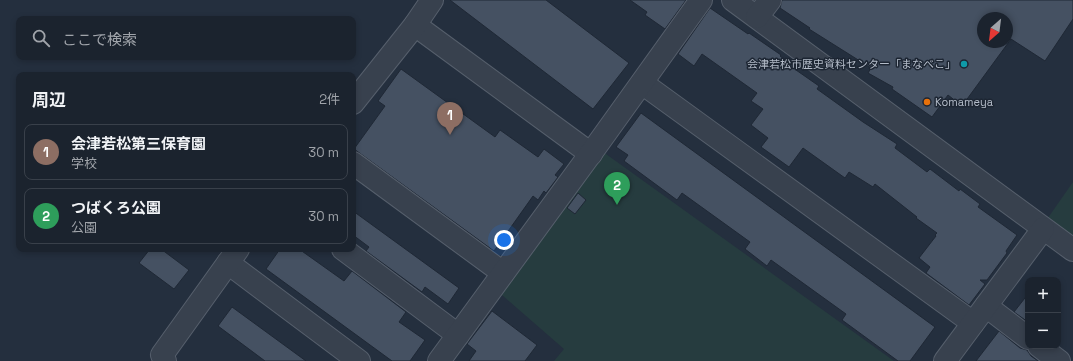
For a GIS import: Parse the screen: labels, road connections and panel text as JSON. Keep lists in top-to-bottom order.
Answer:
{
  "places": ["会津若松市歴史資料センター「まなべこ」", "Komameya"],
  "north": "bottom left",
  "page": {
    "search": "ここで検索",
    "heading": ["周辺", "2件"],
    "pins": ["1", "2"],
    "list": [
      {
        "mark": "1",
        "name": "会津若松第三保育園",
        "note": "学校",
        "value": "30 m"
      },
      {
        "mark": "2",
        "name": "つばくろ公園",
        "note": "公園",
        "value": "30 m"
      }
    ],
    "map_buttons": ["+", "−"]
  }
}
